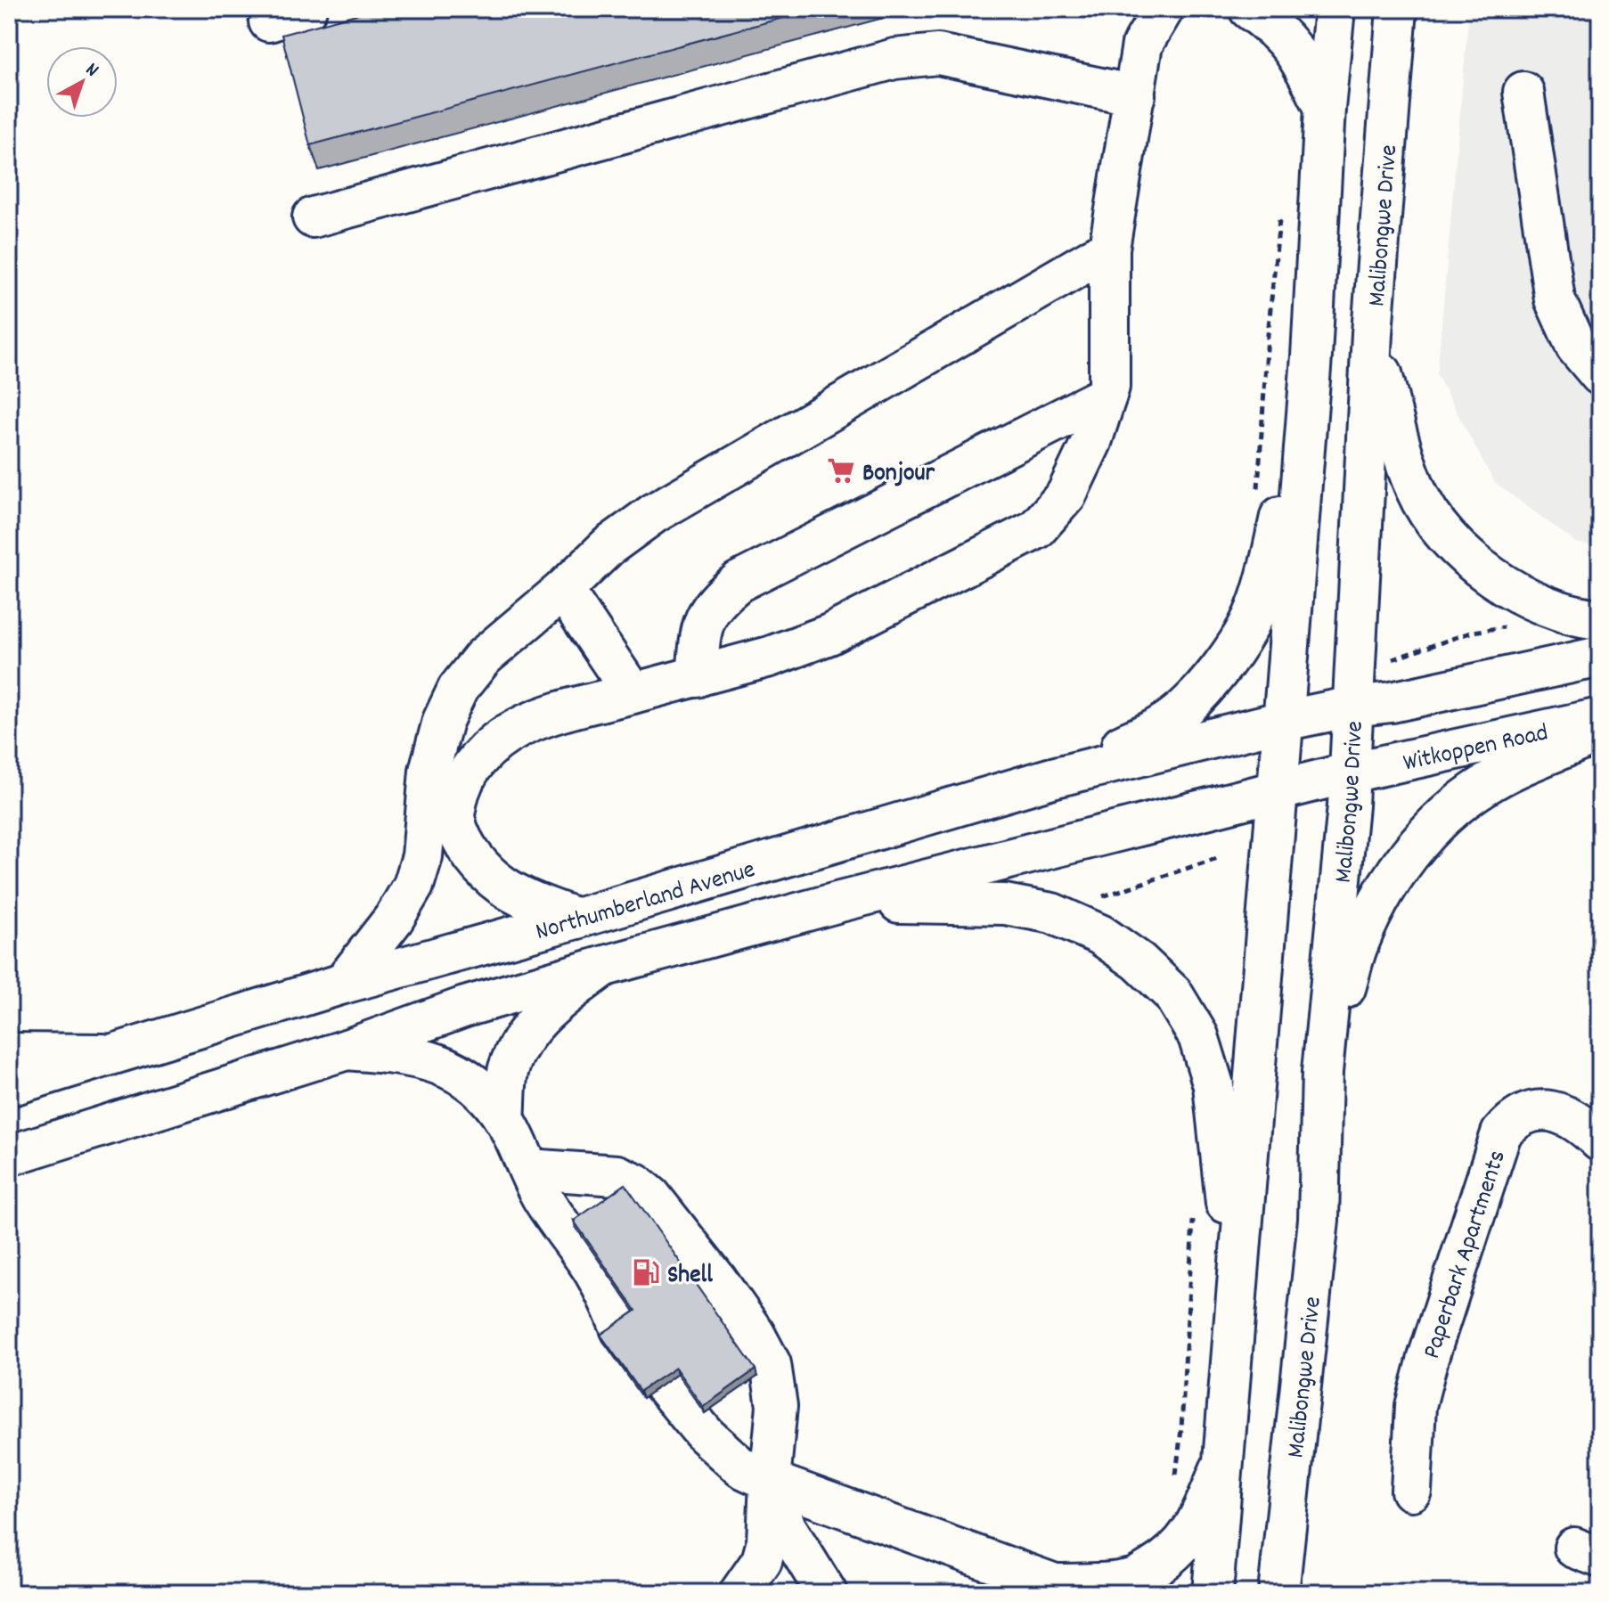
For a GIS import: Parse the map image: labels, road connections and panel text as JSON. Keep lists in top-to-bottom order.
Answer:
{
  "streets": {
    "main road": [
      "Malibongwe Drive",
      "Witkoppen Road",
      "Northumberland Avenue",
      "Paperbark Apartments"
    ]
  },
  "crossings": [
    ["Malibongwe Drive", "Witkoppen Road"],
    ["Malibongwe Drive", "Northumberland Avenue"]
  ],
  "places": {
    "supermarket": ["Bonjour"],
    "fuel station": ["Shell"]
  },
  "north": "top right"
}
